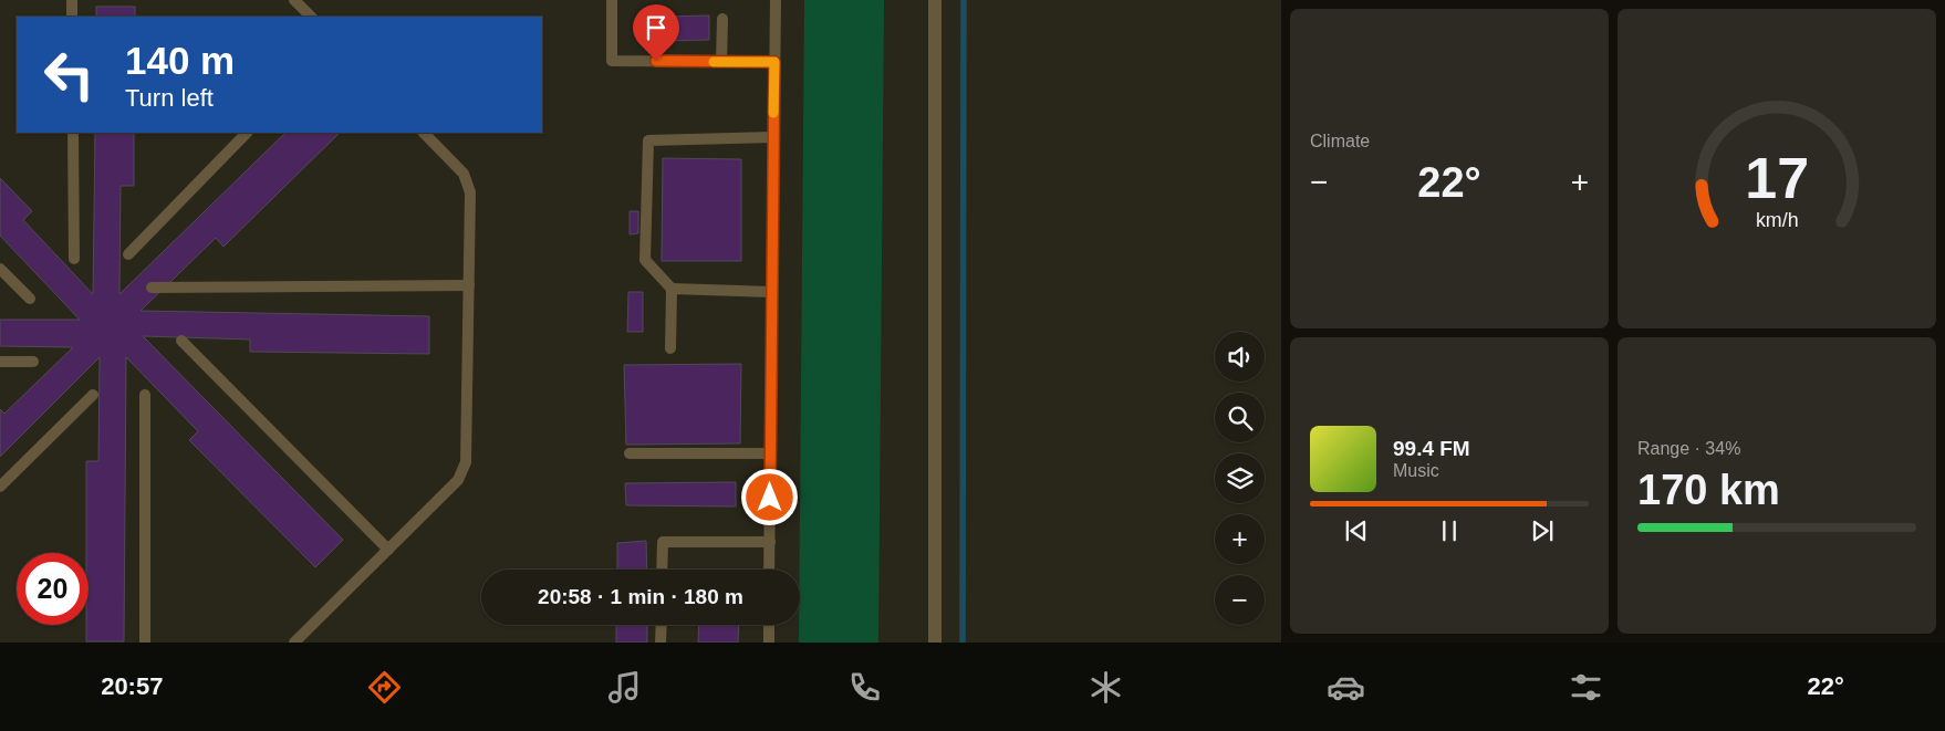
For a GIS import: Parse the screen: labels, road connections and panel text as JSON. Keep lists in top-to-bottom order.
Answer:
{
  "page": {
    "tile": [
      "Climate",
      ["Range · 34%", "170 km"]
    ],
    "turn": ["140 m", "Turn left"],
    "heat": ["−", "22°", "+"],
    "map_buttons": ["+", "−"],
    "song": ["99.4 FM", "Music"],
    "limit": "20",
    "trip": "20:58 · 1 min · 180 m",
    "tabs": ["20:57", "22°"],
    "gauge": ["17", "km/h"]
  }
}
